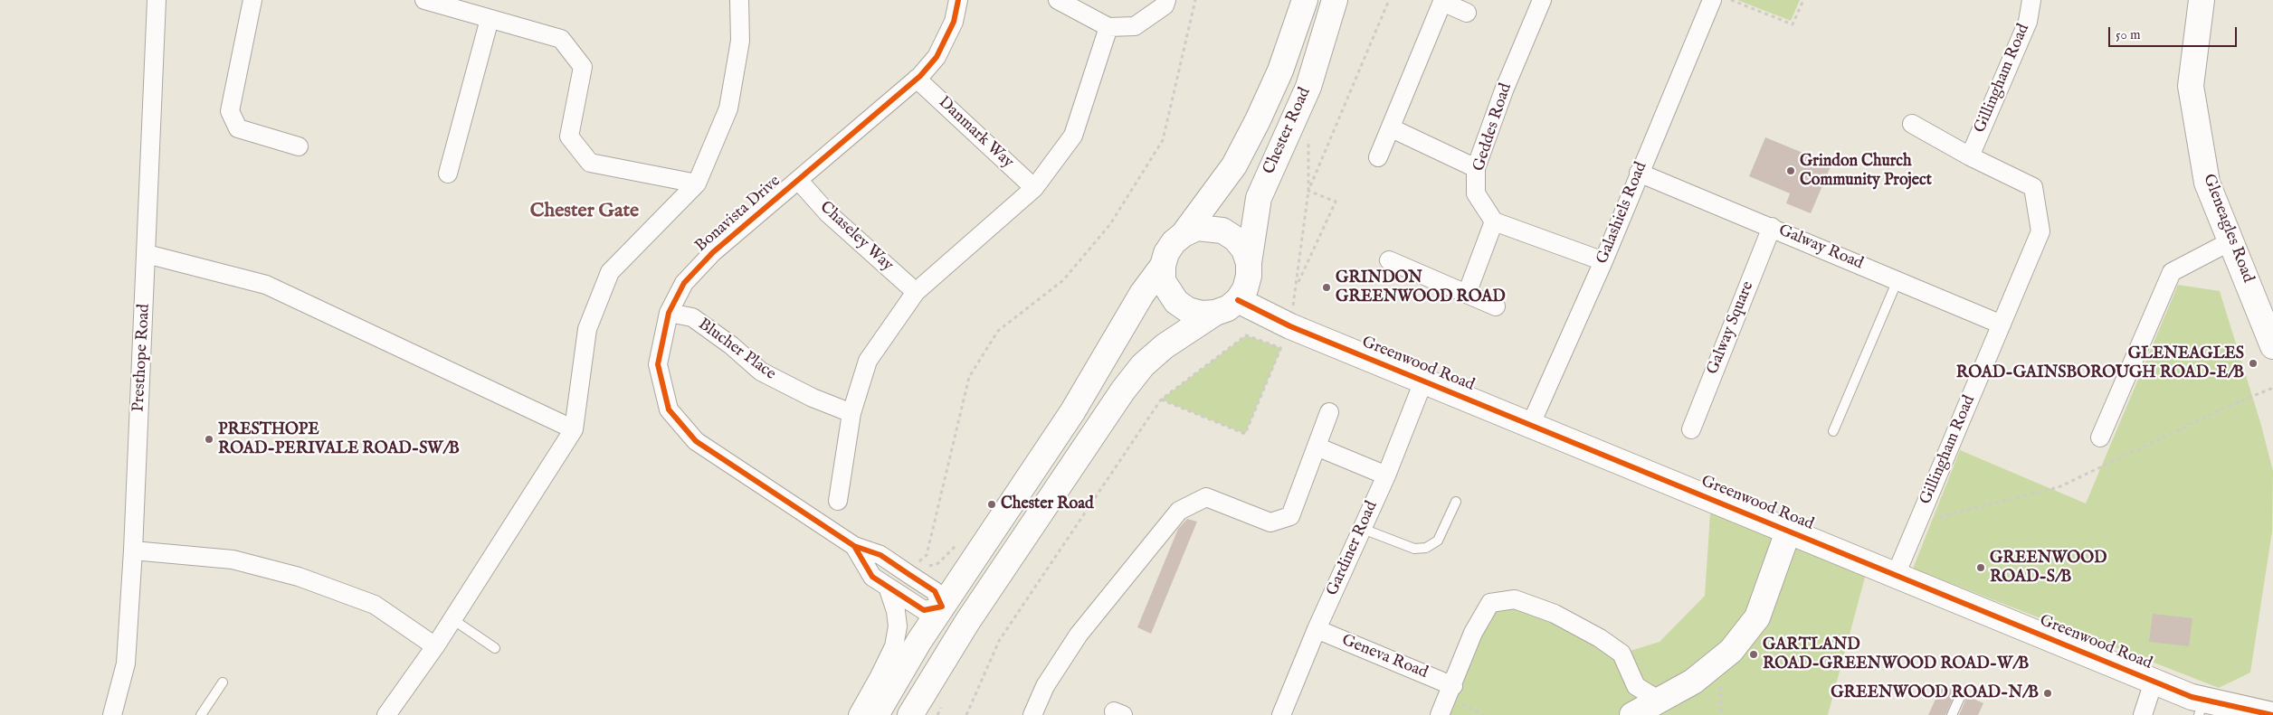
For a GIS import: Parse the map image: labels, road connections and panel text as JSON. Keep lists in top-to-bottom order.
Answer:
{
  "streets": {
    "main road": ["Chester Road", "Gleneagles Road", "Greenwood Road"],
    "street": [
      "Gillingham Road",
      "Geddes Road",
      "Danmark Way",
      "Galashiels Road",
      "Bonavista Drive",
      "Chaseley Way",
      "Galway Road",
      "Galway Square",
      "Blucher Place",
      "Presthope Road",
      "Gardiner Road",
      "Geneva Road"
    ]
  },
  "crossings": [
    ["Gillingham Road", "Galway Road"],
    ["Gillingham Road", "Greenwood Road"],
    ["Chester Road", "Bonavista Drive"],
    ["Chester Road", "Greenwood Road"],
    ["Danmark Way", "Bonavista Drive"],
    ["Galashiels Road", "Galway Road"],
    ["Galashiels Road", "Greenwood Road"],
    ["Bonavista Drive", "Chaseley Way"],
    ["Bonavista Drive", "Blucher Place"],
    ["Galway Road", "Galway Square"],
    ["Greenwood Road", "Gardiner Road"],
    ["Gardiner Road", "Geneva Road"]
  ],
  "districts": ["Chester Gate"],
  "places": [
    "Grindon Church Community Project",
    "GRINDON GREENWOOD ROAD",
    "GLENEAGLES ROAD-GAINSBOROUGH ROAD-E/B",
    "PRESTHOPE ROAD-PERIVALE ROAD-SW/B",
    "Chester Road",
    "GREENWOOD ROAD-S/B",
    "GARTLAND ROAD-GREENWOOD ROAD-W/B",
    "GREENWOOD ROAD-N/B"
  ],
  "scale_bar": "50 m"
}
